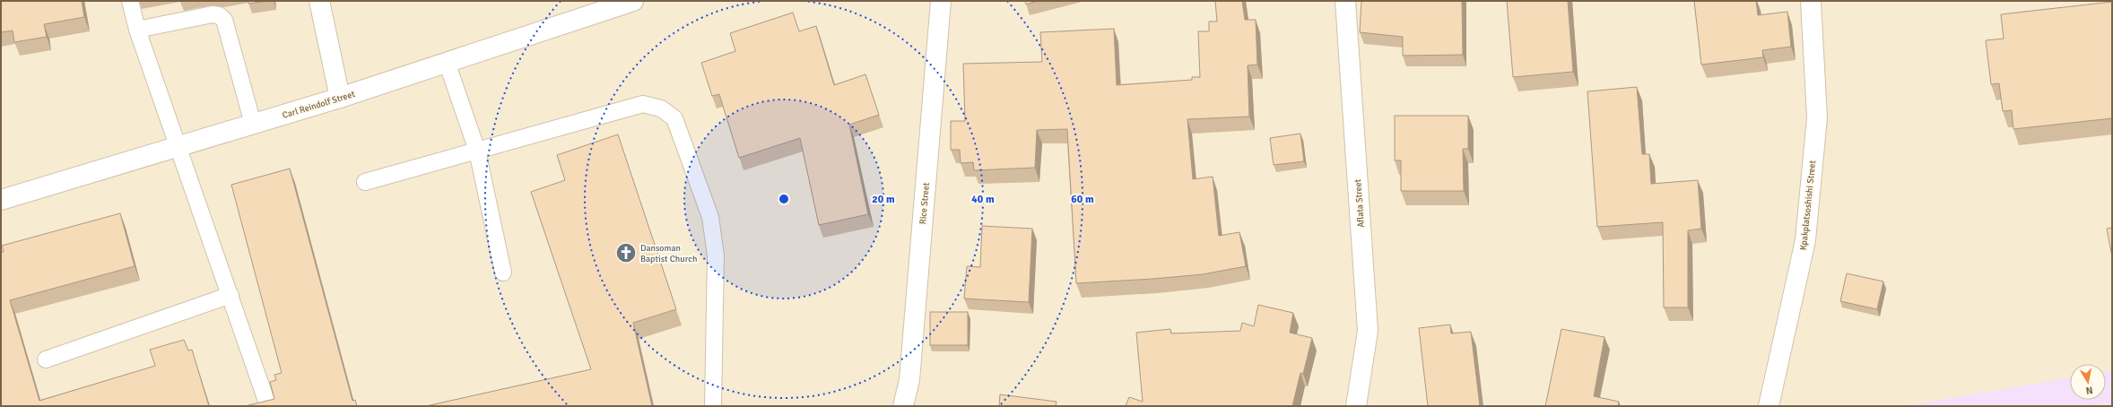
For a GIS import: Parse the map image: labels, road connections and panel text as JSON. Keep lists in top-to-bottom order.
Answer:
{
  "streets": {
    "street": [
      "Carl Reindolf Street",
      "Rice Street",
      "Aflata Street",
      "Kpakplatsoshishi Street"
    ]
  },
  "places": {
    "church": ["Dansoman Baptist Church"]
  },
  "north": "bottom",
  "rings": ["20 m", "40 m", "60 m"]
}
